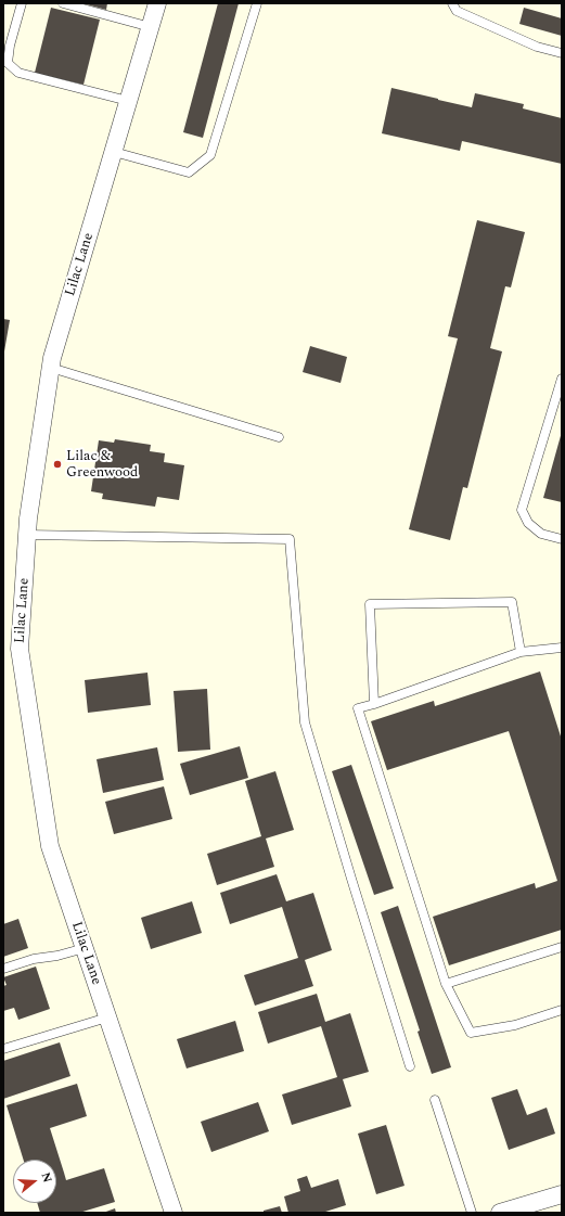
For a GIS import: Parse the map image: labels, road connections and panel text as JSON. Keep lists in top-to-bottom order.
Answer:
{
  "streets": {
    "street": ["Lilac Lane"]
  },
  "places": ["Lilac & Greenwood"],
  "north": "right"
}
